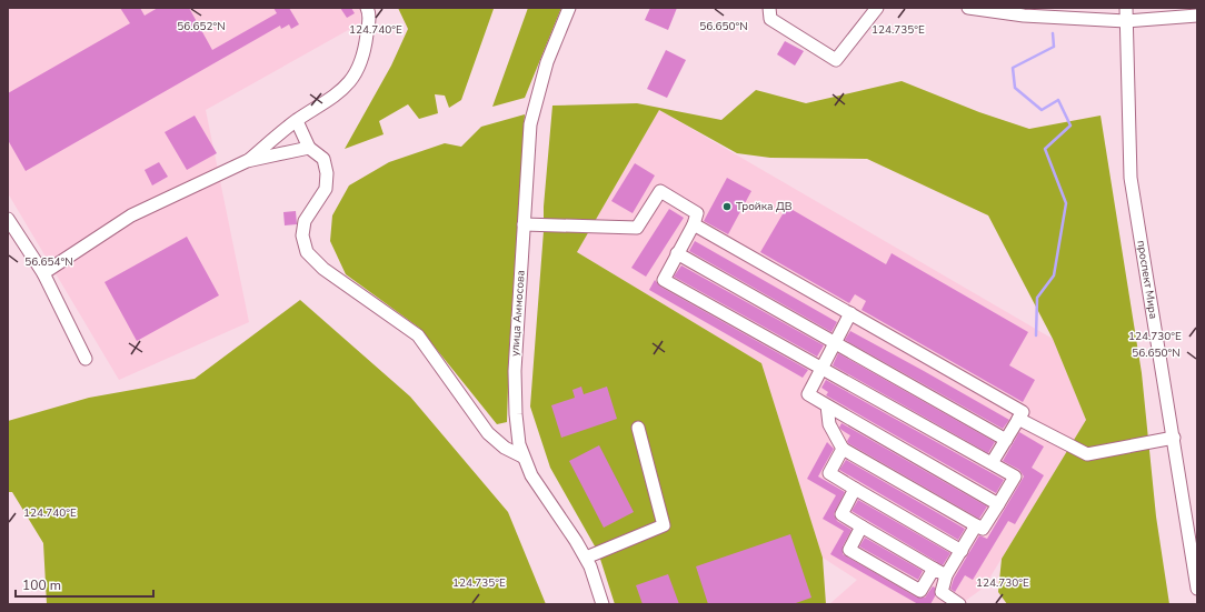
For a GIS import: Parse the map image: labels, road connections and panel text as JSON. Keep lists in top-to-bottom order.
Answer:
{
  "streets": {
    "street": ["проспект Мира", "улица Аммосова"]
  },
  "places": ["Тройка ДВ"],
  "scale_bar": "100 m",
  "coordinates": [
    "56.652°N",
    "56.650°N",
    "124.740°E",
    "124.735°E",
    "56.654°N",
    "124.730°E"
  ]
}
